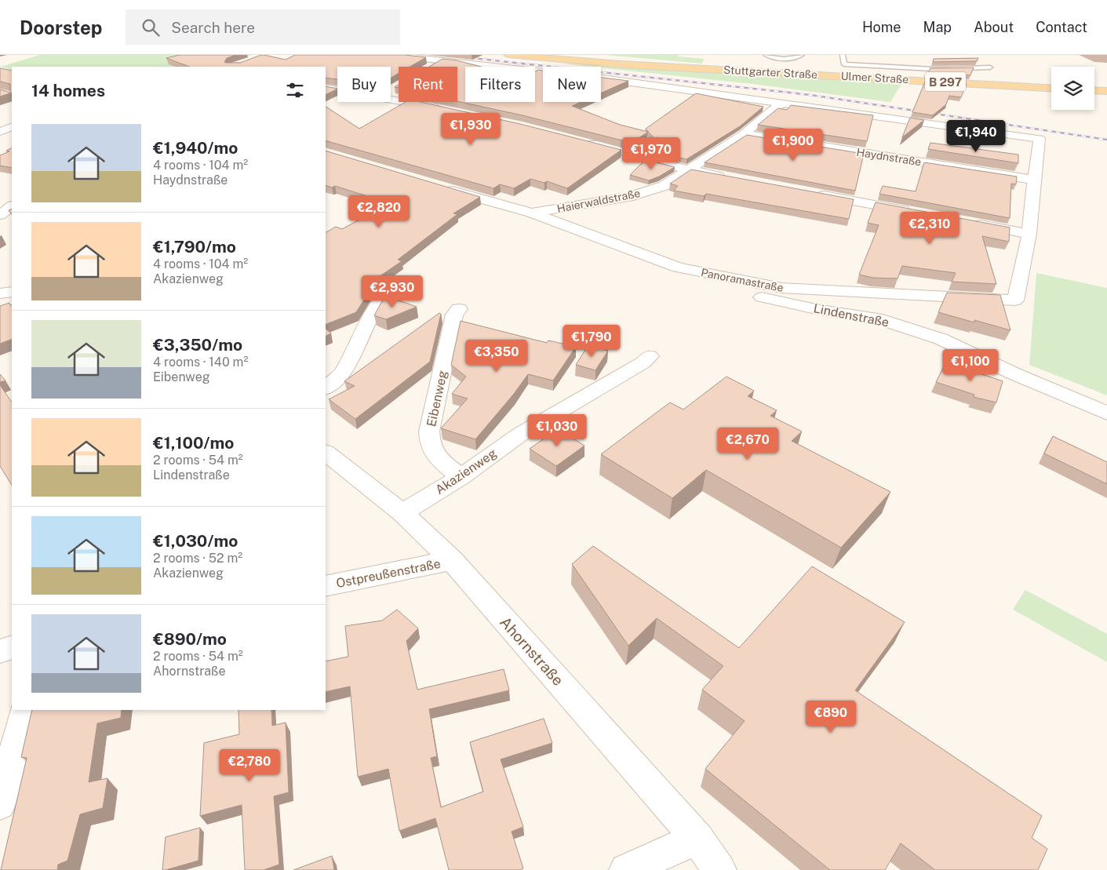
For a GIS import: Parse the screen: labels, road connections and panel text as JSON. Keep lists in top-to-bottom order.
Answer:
{
  "streets": {
    "main road": ["Stuttgarter Straße", "Ulmer Straße", "B 297"],
    "street": [
      "Haydnstraße",
      "Haierwaldstraße",
      "Panoramastraße",
      "Lindenstraße",
      "Eibenweg",
      "Akazienweg",
      "Ostpreußenstraße",
      "Ahornstraße"
    ]
  },
  "crossings": [
    ["Stuttgarter Straße", "Ulmer Straße"],
    ["Haydnstraße", "Haierwaldstraße"],
    ["Haydnstraße", "Panoramastraße"],
    ["Haierwaldstraße", "Panoramastraße"],
    ["Panoramastraße", "Lindenstraße"],
    ["Eibenweg", "Akazienweg"],
    ["Akazienweg", "Ahornstraße"],
    ["Ostpreußenstraße", "Ahornstraße"]
  ],
  "page": {
    "header": "Doorstep",
    "search": "Search here",
    "nav": [
      "Home",
      "Map",
      "About",
      "Contact"
    ],
    "chip": [
      "Buy",
      "Rent",
      "Filters",
      "New"
    ],
    "heading": "14 homes",
    "price": [
      "€1,930",
      "€1,940",
      "€1,900",
      "€1,970",
      "€2,820",
      "€2,310",
      "€2,930",
      "€1,790",
      "€3,350",
      "€1,100",
      "€1,030",
      "€2,670",
      "€890",
      "€2,780"
    ],
    "list": [
      {
        "name": "€1,940/mo",
        "note": "4 rooms · 104 m² · Haydnstraße"
      },
      {
        "name": "€1,790/mo",
        "note": "4 rooms · 104 m² · Akazienweg"
      },
      {
        "name": "€3,350/mo",
        "note": "4 rooms · 140 m² · Eibenweg"
      },
      {
        "name": "€1,100/mo",
        "note": "2 rooms · 54 m² · Lindenstraße"
      },
      {
        "name": "€1,030/mo",
        "note": "2 rooms · 52 m² · Akazienweg"
      },
      {
        "name": "€890/mo",
        "note": "2 rooms · 54 m² · Ahornstraße"
      }
    ]
  }
}
